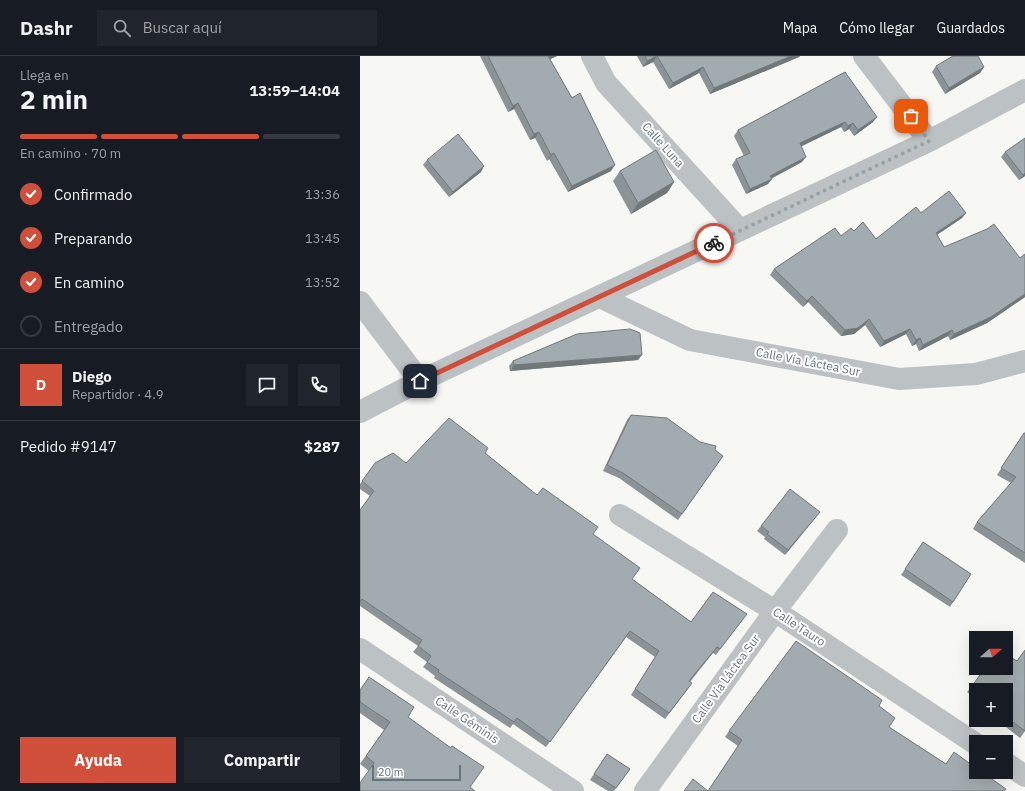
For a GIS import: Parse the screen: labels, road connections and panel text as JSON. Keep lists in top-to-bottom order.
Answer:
{
  "streets": {
    "street": [
      "Calle Luna",
      "Calle Vía Láctea Sur",
      "Calle Tauro",
      "Calle Géminis"
    ]
  },
  "crossings": [
    ["Calle Vía Láctea Sur", "Calle Tauro"]
  ],
  "scale_bar": "20 m",
  "north": "right",
  "page": {
    "header": "Dashr",
    "search": "Buscar aquí",
    "nav": ["Mapa", "Cómo llegar", "Guardados"],
    "heading": ["2 min", "Llega en", "13:59–14:04"],
    "panel": [
      "Diego",
      "Repartidor · 4.9",
      "Pedido #9147",
      "$287"
    ],
    "bar": "En camino · 70 m",
    "list": [
      ["Confirmado", "13:36"],
      ["Preparando", "13:45"],
      ["En camino", "13:52"],
      "Entregado"
    ],
    "round": "D",
    "map_buttons": ["+", "−"],
    "buttons": ["Ayuda", "Compartir"],
    "scale": "20 m"
  }
}
